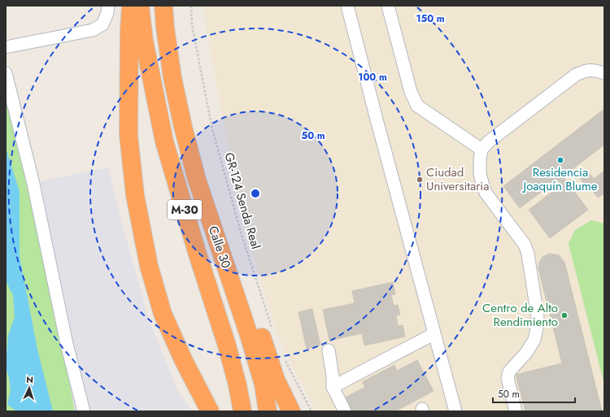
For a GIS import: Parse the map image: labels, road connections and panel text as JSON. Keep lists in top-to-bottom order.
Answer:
{
  "streets": {
    "highway": ["M-30", "Calle 30"],
    "path": ["GR-124 Senda Real"]
  },
  "places": ["Residencia Joaquín Blume", "Ciudad Universitaria", "Centro de Alto Rendimiento"],
  "scale_bar": "50 m",
  "north": "top",
  "rings": ["150 m", "100 m", "50 m"]
}
